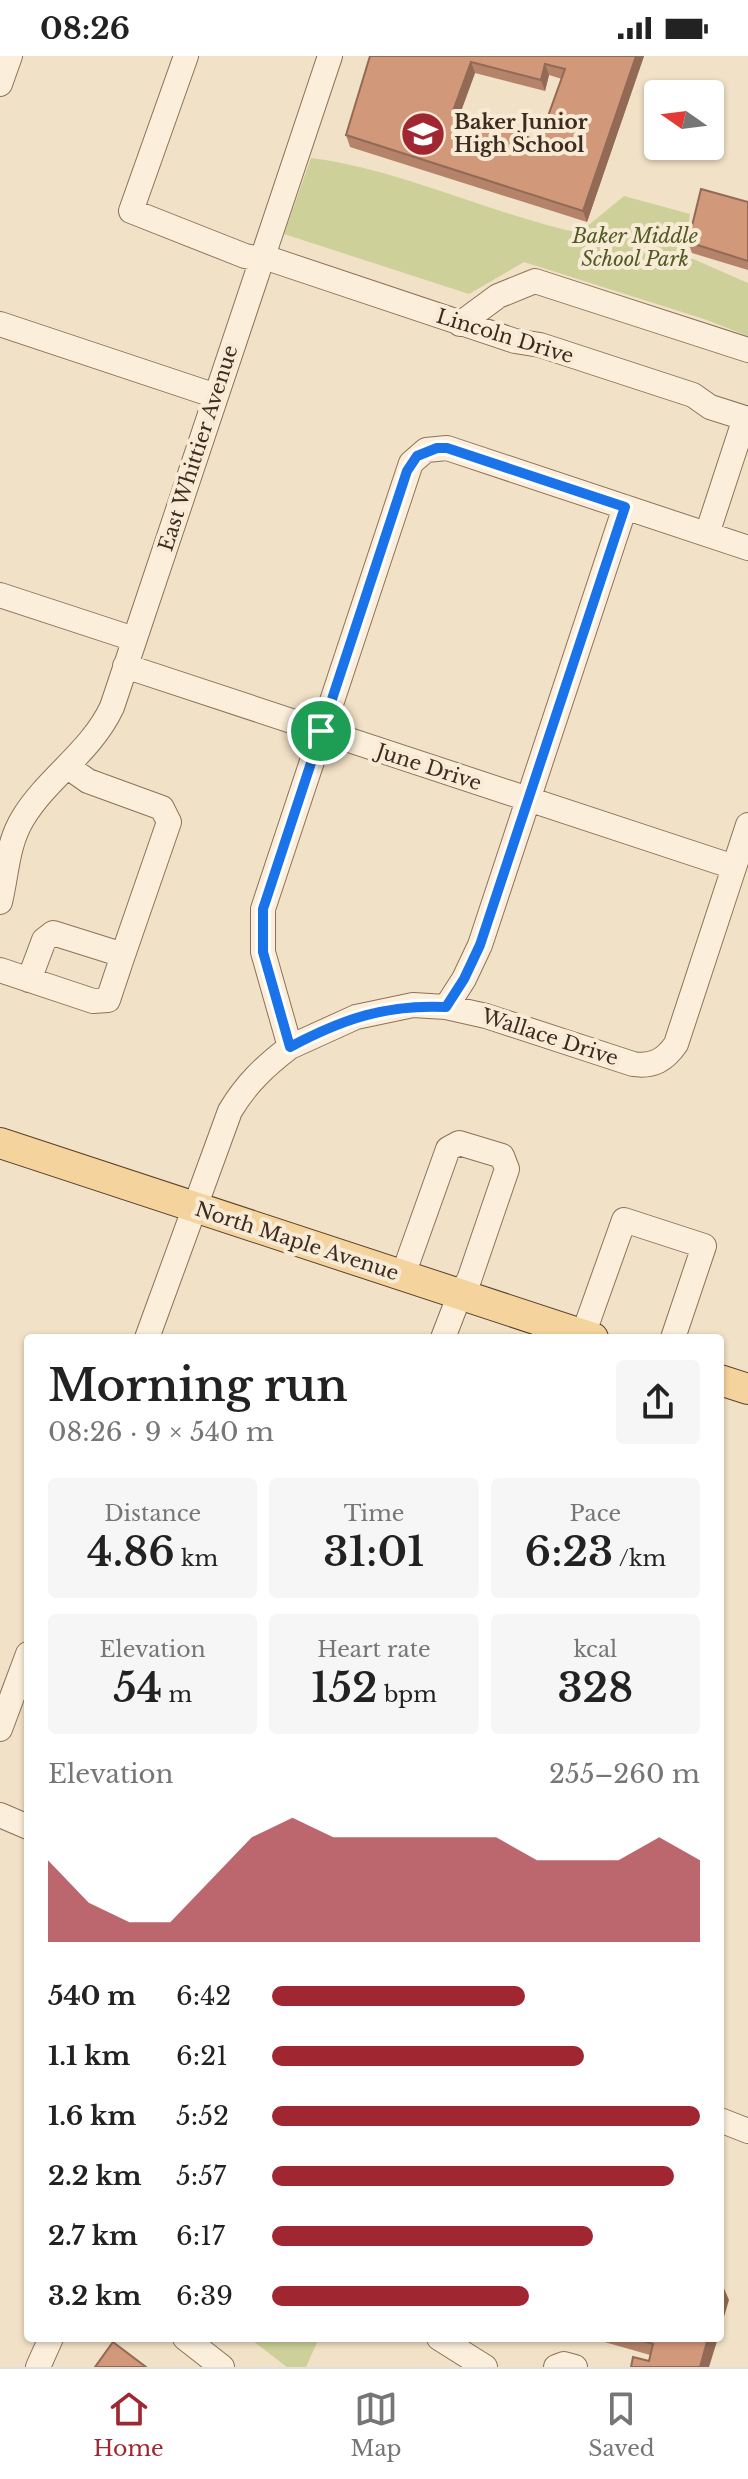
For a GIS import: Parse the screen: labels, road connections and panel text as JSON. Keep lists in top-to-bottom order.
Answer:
{
  "streets": {
    "main road": ["North Maple Avenue"],
    "street": [
      "Lincoln Drive",
      "East Whittier Avenue",
      "June Drive",
      "Wallace Drive"
    ]
  },
  "crossings": [
    ["Lincoln Drive", "East Whittier Avenue"],
    ["East Whittier Avenue", "June Drive"],
    ["June Drive", "Wallace Drive"],
    ["Wallace Drive", "North Maple Avenue"]
  ],
  "parks": ["Baker Middle School Park"],
  "places": {
    "school or university": ["Baker Junior High School"]
  },
  "north": "left",
  "page": {
    "status": "08:26",
    "heading": ["Morning run", "08:26 · 9 × 540 m"],
    "stats": [
      ["Distance", "4.86 km"],
      ["Time", "31:01"],
      ["Pace", "6:23 /km"],
      ["Elevation", "54 m"],
      ["Heart rate", "152 bpm"],
      ["kcal", "328"]
    ],
    "chart": ["Elevation", "255–260 m"],
    "list": [
      {
        "name": "540 m",
        "note": "6:42"
      },
      {
        "name": "1.1 km",
        "note": "6:21"
      },
      {
        "name": "1.6 km",
        "note": "5:52"
      },
      {
        "name": "2.2 km",
        "note": "5:57"
      },
      {
        "name": "2.7 km",
        "note": "6:17"
      },
      {
        "name": "3.2 km",
        "note": "6:39"
      }
    ],
    "tabs": ["Home", "Map", "Saved"]
  }
}
